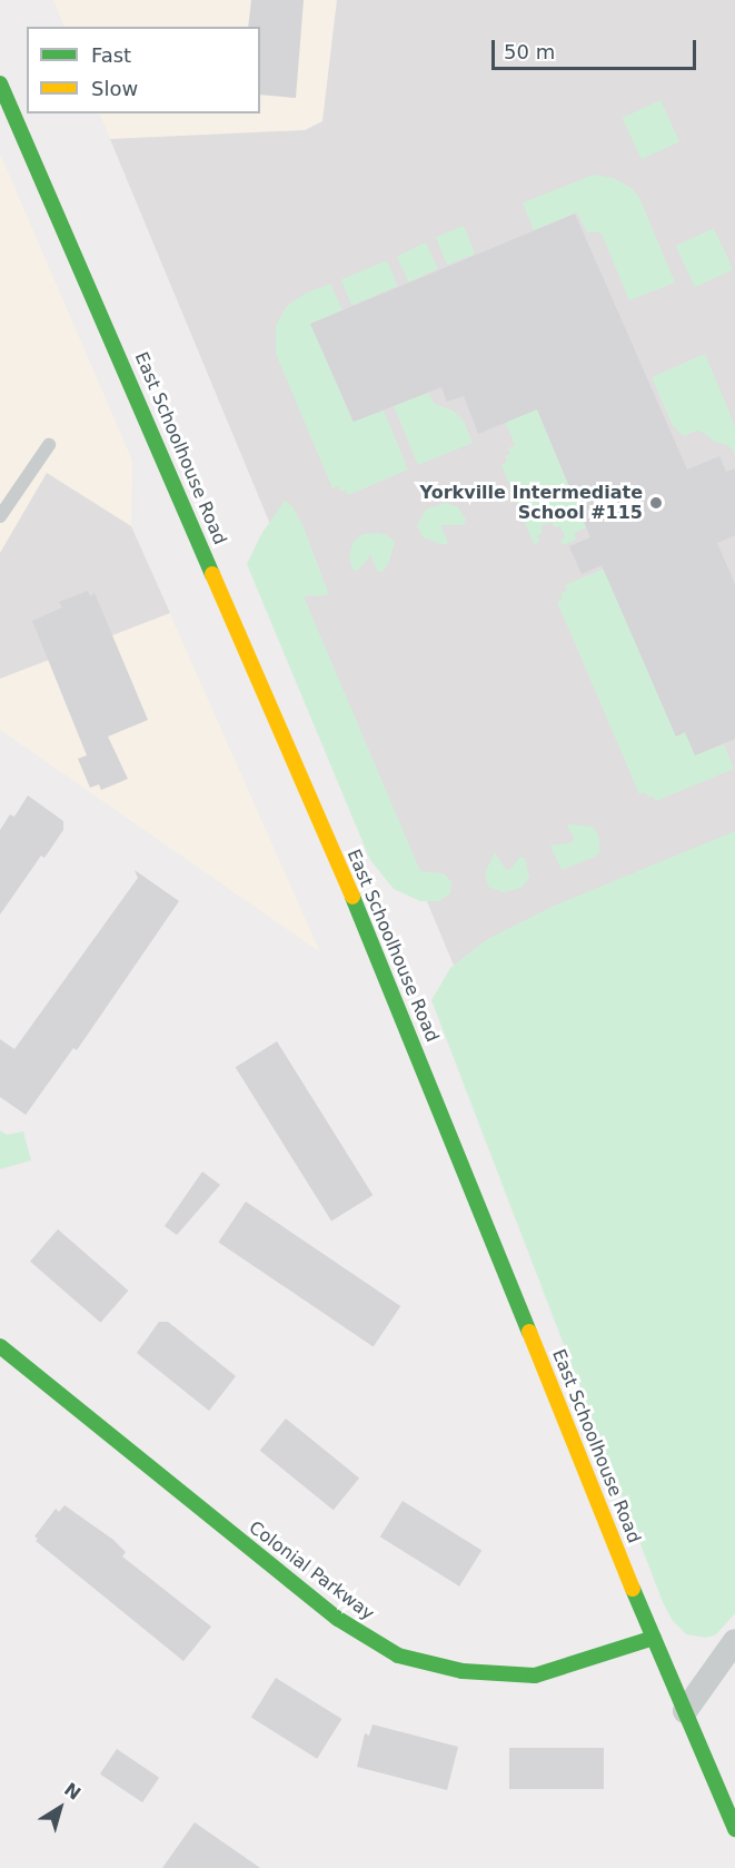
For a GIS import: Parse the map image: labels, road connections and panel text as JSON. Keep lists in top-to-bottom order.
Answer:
{
  "streets": {
    "main road": ["East Schoolhouse Road", "Colonial Parkway"]
  },
  "crossings": [
    ["East Schoolhouse Road", "Colonial Parkway"]
  ],
  "places": ["Yorkville Intermediate School #115"],
  "legend": ["Fast", "Slow"],
  "scale_bar": "50 m",
  "north": "top right"
}
